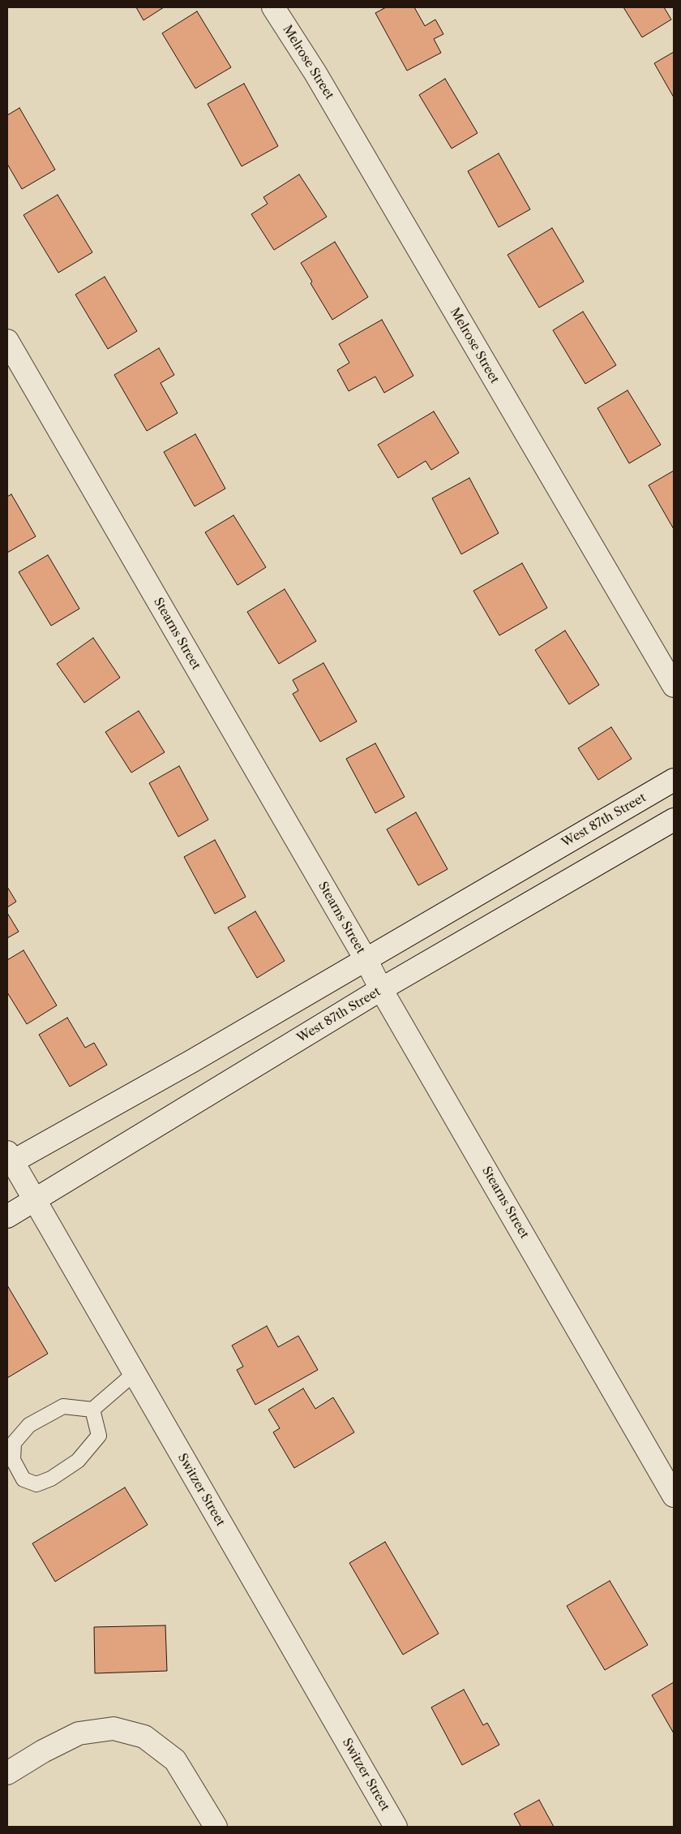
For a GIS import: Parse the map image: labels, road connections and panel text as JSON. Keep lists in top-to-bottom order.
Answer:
{
  "streets": {
    "street": [
      "Melrose Street",
      "Stearns Street",
      "West 87th Street",
      "Switzer Street"
    ]
  },
  "crossings": [
    ["Stearns Street", "West 87th Street"],
    ["West 87th Street", "Switzer Street"]
  ]
}
